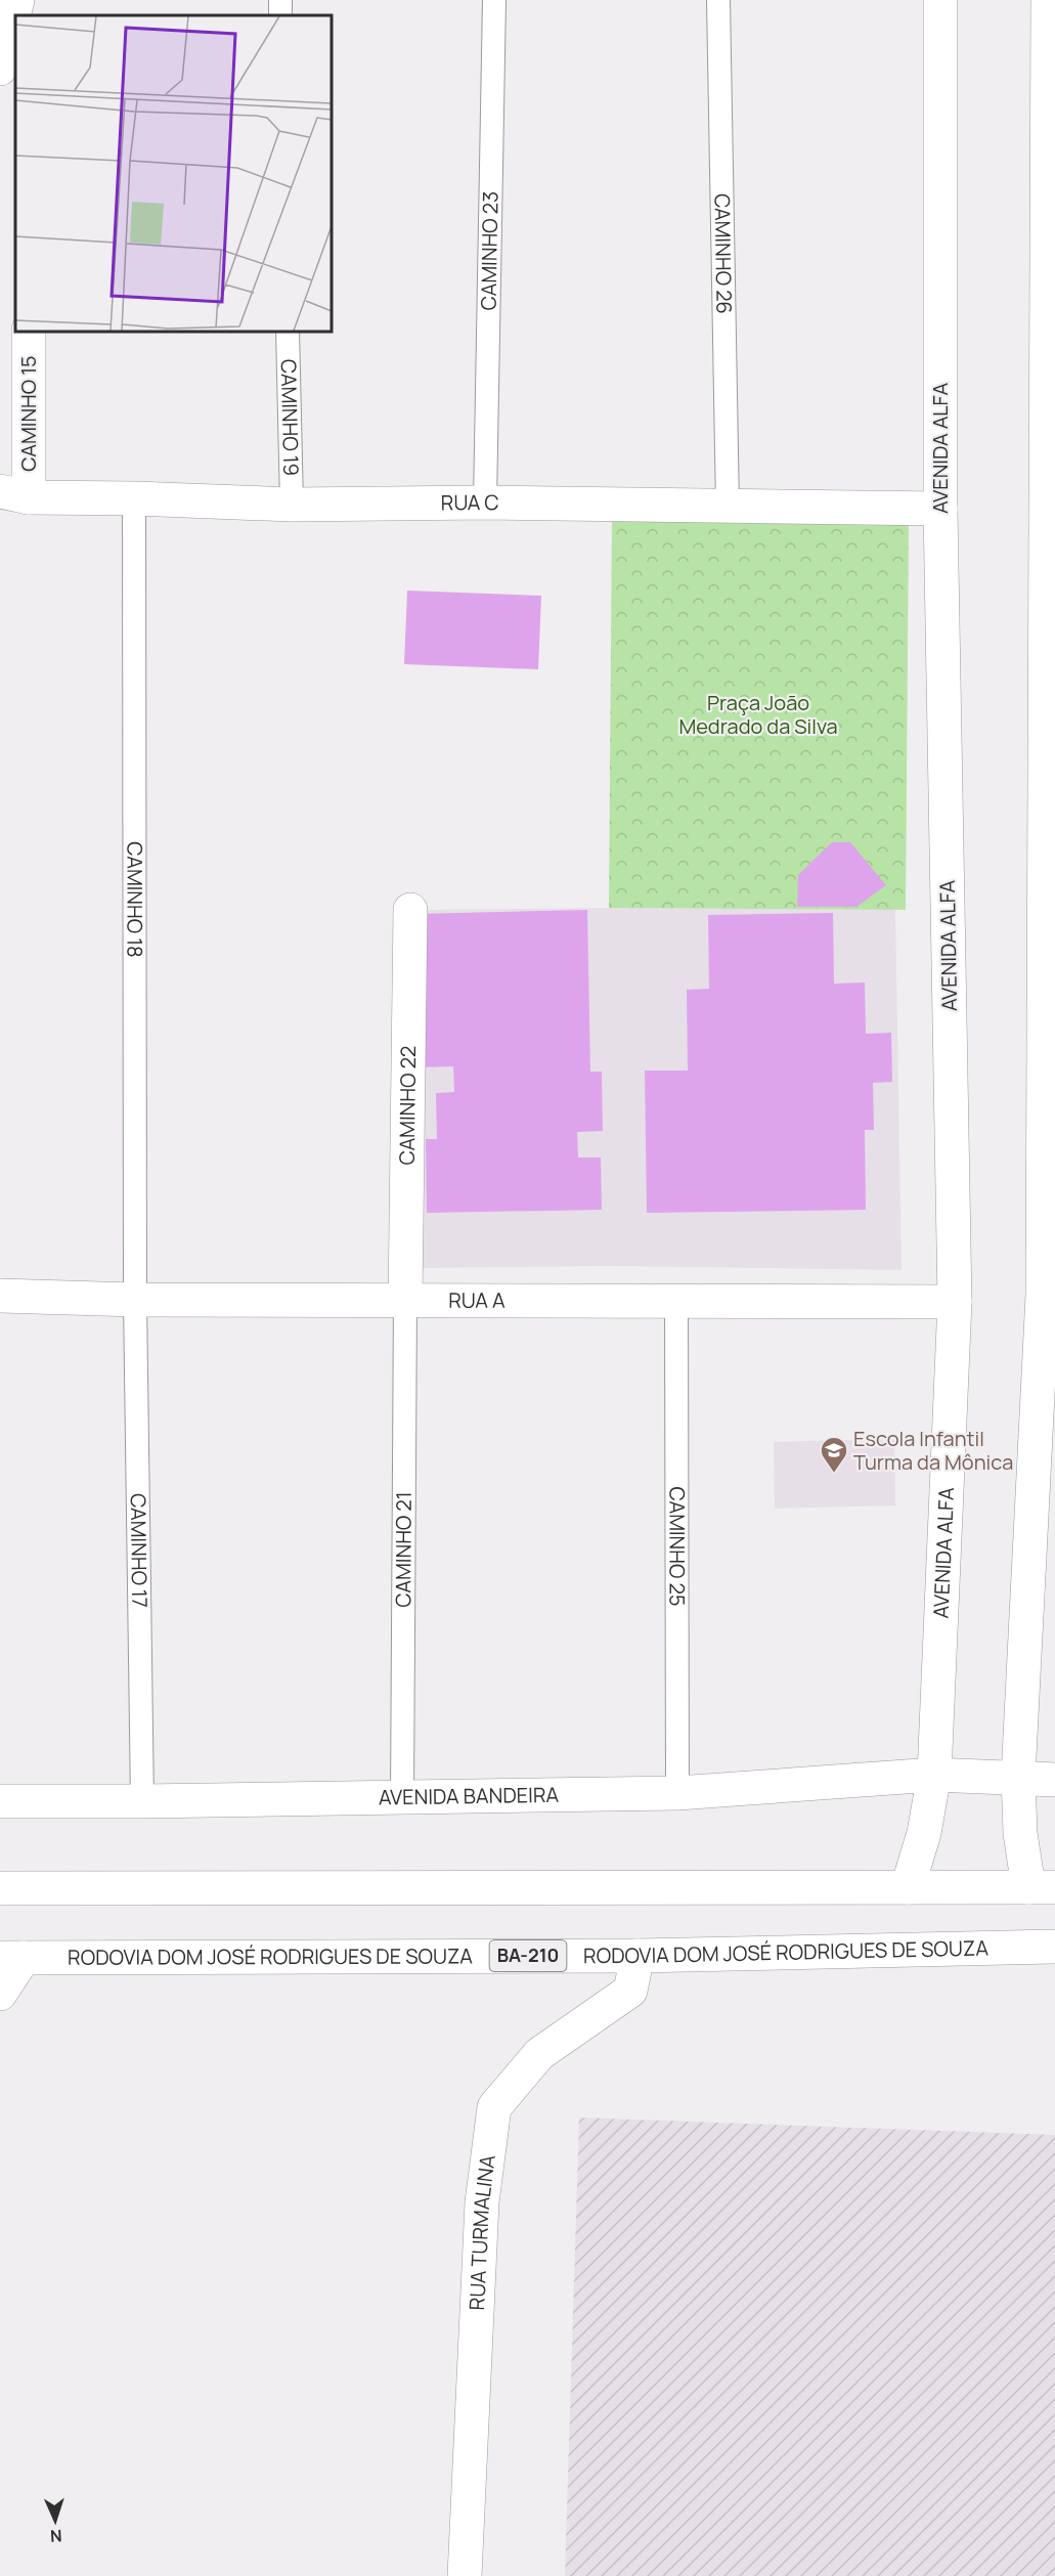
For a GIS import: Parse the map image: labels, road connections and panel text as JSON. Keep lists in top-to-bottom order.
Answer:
{
  "streets": {
    "street": [
      "CAMINHO 15",
      "AVENIDA ALFA",
      "RUA C",
      "CAMINHO 22",
      "RUA A",
      "AVENIDA BANDEIRA",
      "RODOVIA DOM JOSÉ RODRIGUES DE SOUZA",
      "BA-210",
      "RUA TURMALINA"
    ],
    "lane": [
      "CAMINHO 23",
      "CAMINHO 26",
      "CAMINHO 19",
      "CAMINHO 18",
      "CAMINHO 25",
      "CAMINHO 21",
      "CAMINHO 17"
    ]
  },
  "crossings": [
    ["CAMINHO 23", "RUA C"],
    ["CAMINHO 26", "RUA C"],
    ["CAMINHO 15", "RUA C"],
    ["CAMINHO 19", "RUA C"],
    ["AVENIDA ALFA", "RUA C"],
    ["AVENIDA ALFA", "RUA A"],
    ["AVENIDA ALFA", "AVENIDA BANDEIRA"],
    ["RUA C", "CAMINHO 18"],
    ["CAMINHO 18", "RUA A"],
    ["CAMINHO 18", "CAMINHO 17"],
    ["CAMINHO 22", "RUA A"],
    ["CAMINHO 22", "CAMINHO 21"],
    ["RUA A", "CAMINHO 25"],
    ["RUA A", "CAMINHO 21"],
    ["RUA A", "CAMINHO 17"],
    ["CAMINHO 25", "AVENIDA BANDEIRA"],
    ["CAMINHO 21", "AVENIDA BANDEIRA"],
    ["CAMINHO 17", "AVENIDA BANDEIRA"],
    ["RODOVIA DOM JOSÉ RODRIGUES DE SOUZA", "RUA TURMALINA"]
  ],
  "parks": ["Praça João Medrado da Silva"],
  "places": {
    "school or university": ["Escola Infantil Turma da Mônica"]
  },
  "north": "bottom"
}
